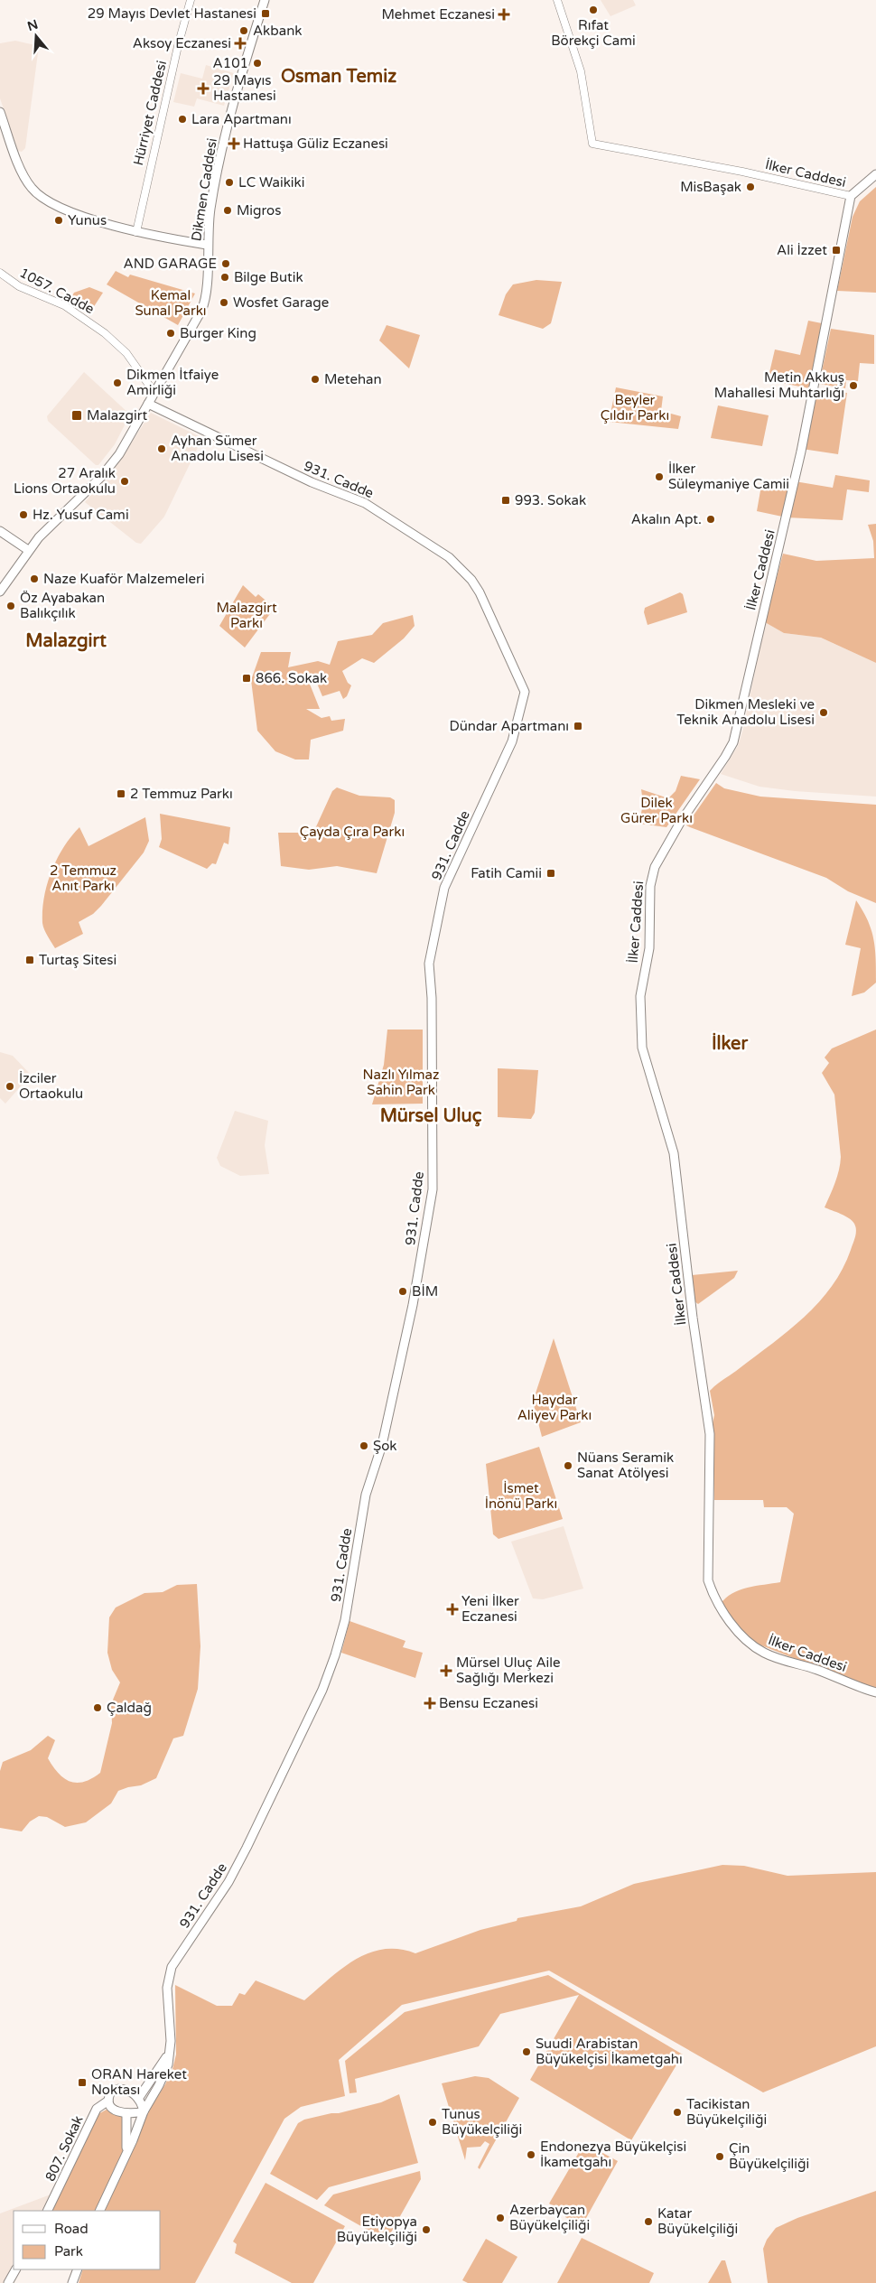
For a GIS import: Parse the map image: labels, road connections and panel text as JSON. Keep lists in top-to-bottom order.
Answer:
{
  "streets": {
    "main road": [
      "İlker Caddesi",
      "Dikmen Caddesi",
      "931. Cadde",
      "807. Sokak"
    ],
    "street": ["Hürriyet Caddesi", "1057. Cadde"]
  },
  "crossings": [
    ["Dikmen Caddesi", "1057. Cadde"],
    ["Dikmen Caddesi", "931. Cadde"]
  ],
  "districts": [
    "Osman Temiz",
    "Malazgirt",
    "İlker",
    "Mürsel Uluç"
  ],
  "parks": [
    "Kemal Sunal Parkı",
    "Beyler Çıldır Parkı",
    "Malazgirt Parkı",
    "Dilek Gürer Parkı",
    "Çayda Çıra Parkı",
    "2 Temmuz Anıt Parkı",
    "Nazlı Yılmaz Sahin Park",
    "Haydar Aliyev Parkı",
    "İsmet İnönü Parkı"
  ],
  "places": {
    "other": [
      "Rıfat Börekçi Cami",
      "Akbank",
      "A101",
      "Lara Apartmanı",
      "LC Waikiki",
      "MisBaşak",
      "Migros",
      "Yunus",
      "AND GARAGE",
      "Bilge Butik",
      "Wosfet Garage",
      "Burger King",
      "Metehan",
      "Dikmen İtfaiye Amirliği",
      "Metin Akkuş Mahallesi Muhtarlığı",
      "Ayhan Sümer Anadolu Lisesi",
      "İlker Süleymaniye Camii",
      "27 Aralık Lions Ortaokulu",
      "Hz. Yusuf Cami",
      "Akalın Apt.",
      "Naze Kuaför Malzemeleri",
      "Öz Ayabakan Balıkçılık",
      "Dikmen Mesleki ve Teknik Anadolu Lisesi",
      "İzciler Ortaokulu",
      "BİM",
      "Şok",
      "Nüans Seramik Sanat Atölyesi",
      "Çaldağ",
      "Suudi Arabistan Büyükelçisi İkametgahı",
      "Tacikistan Büyükelçiliği",
      "Tunus Büyükelçiliği",
      "Endonezya Büyükelçisi İkametgahı",
      "Çin Büyükelçiliği",
      "Azerbaycan Büyükelçiliği",
      "Katar Büyükelçiliği",
      "Etiyopya Büyükelçiliği"
    ],
    "transit": [
      "29 Mayıs Devlet Hastanesi",
      "Ali İzzet",
      "Malazgirt",
      "993. Sokak",
      "866. Sokak",
      "Dündar Apartmanı",
      "2 Temmuz Parkı",
      "Fatih Camii",
      "Turtaş Sitesi",
      "ORAN Hareket Noktası"
    ],
    "health": [
      "Mehmet Eczanesi",
      "Aksoy Eczanesi",
      "29 Mayıs Hastanesi",
      "Hattuşa Güliz Eczanesi",
      "Yeni İlker Eczanesi",
      "Mürsel Uluç Aile Sağlığı Merkezi",
      "Bensu Eczanesi"
    ]
  },
  "legend": ["Road", "Park"],
  "north": "top"
}
